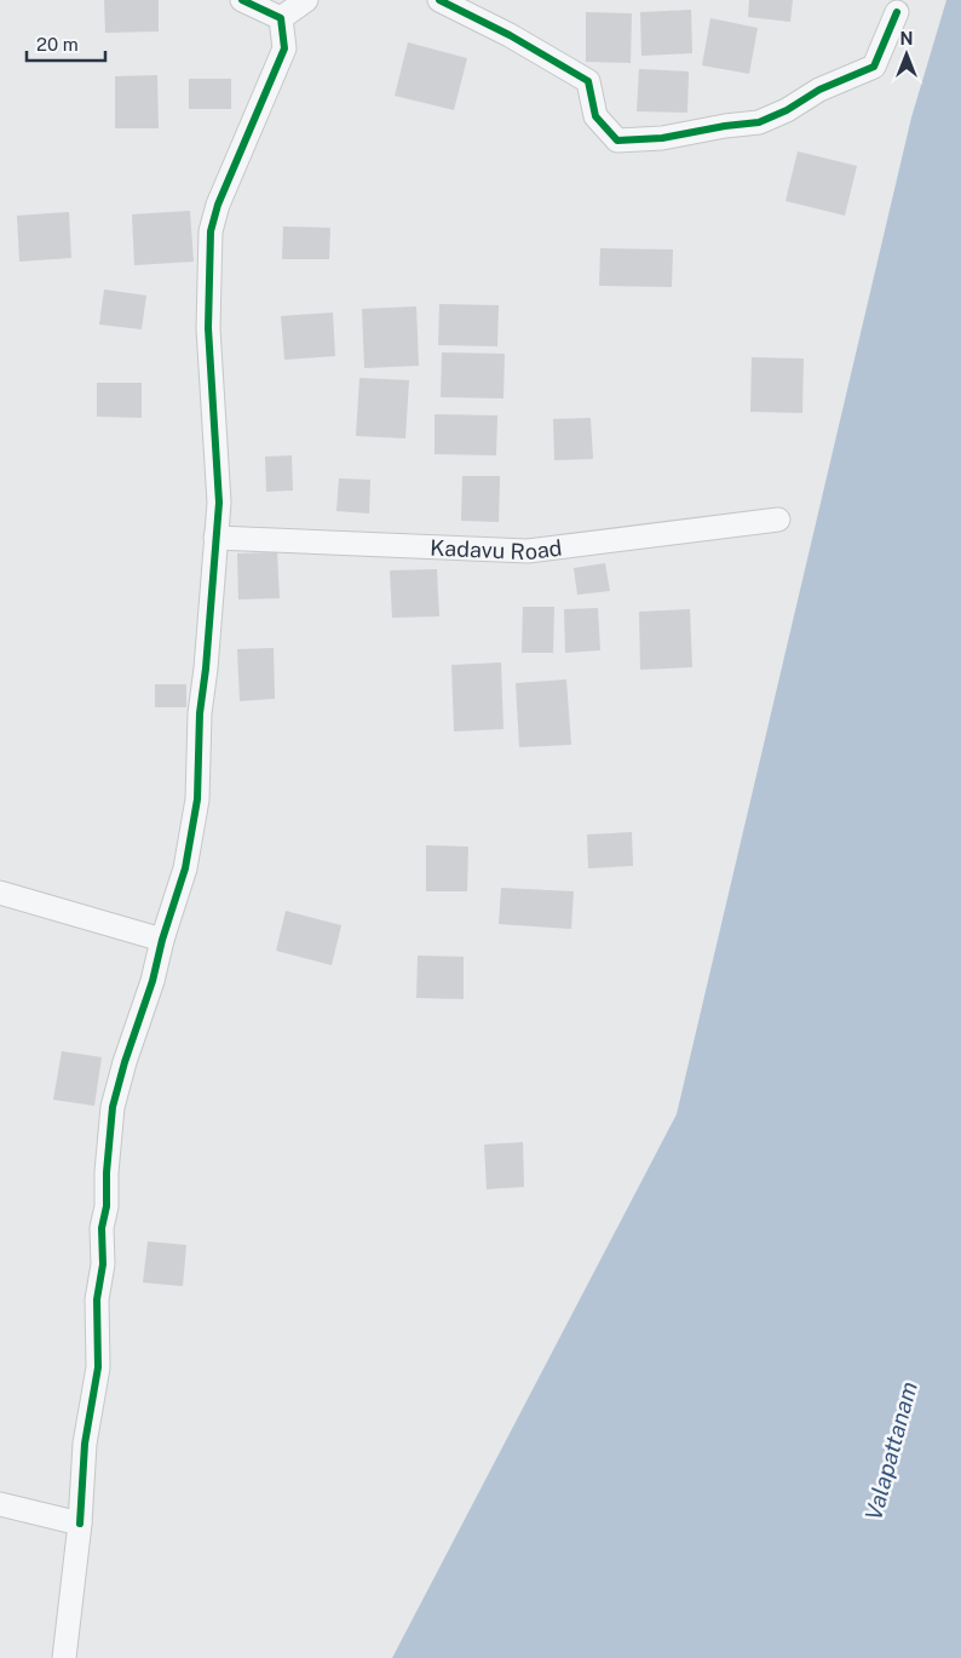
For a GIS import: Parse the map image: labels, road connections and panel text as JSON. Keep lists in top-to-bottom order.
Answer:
{
  "streets": {
    "street": ["Kadavu Road"]
  },
  "water": ["Valapattanam"],
  "scale_bar": "20 m",
  "north": "top"
}
